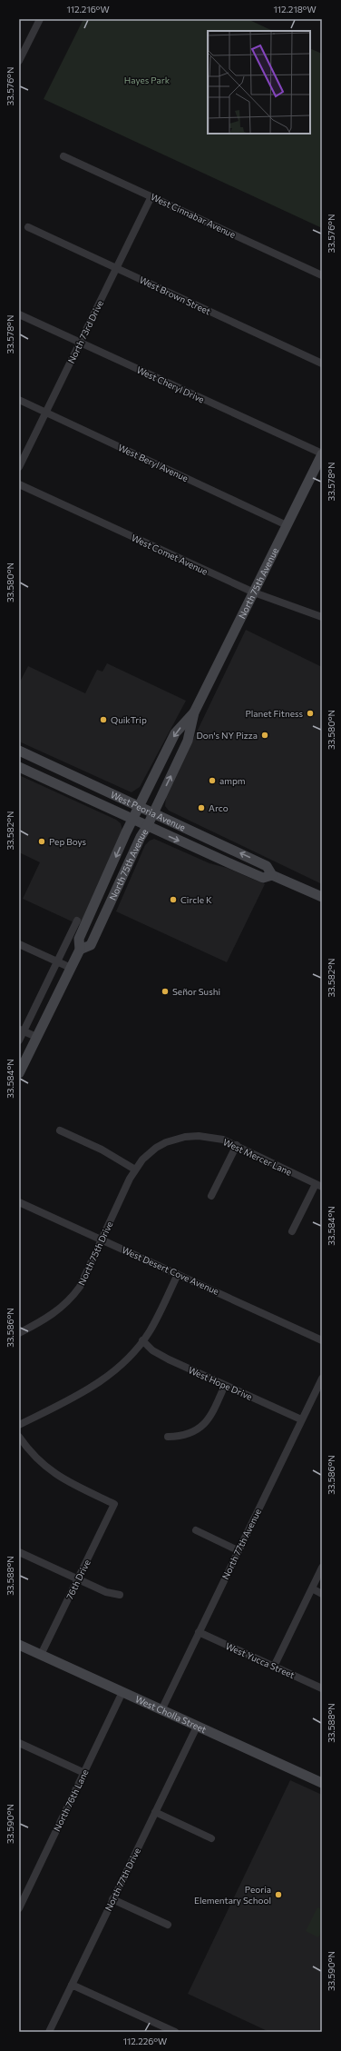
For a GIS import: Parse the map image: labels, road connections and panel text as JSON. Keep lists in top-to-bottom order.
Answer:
{
  "streets": {
    "main road": ["North 75th Avenue", "West Peoria Avenue", "West Cholla Street"],
    "street": [
      "West Cinnabar Avenue",
      "West Brown Street",
      "North 73rd Drive",
      "West Cheryl Drive",
      "West Beryl Avenue",
      "West Comet Avenue",
      "West Mercer Lane",
      "North 75th Drive",
      "West Desert Cove Avenue",
      "West Hope Drive",
      "North 77th Avenue",
      "76th Drive",
      "West Yucca Street",
      "North 76th Lane",
      "North 77th Drive"
    ]
  },
  "crossings": [
    ["West Cinnabar Avenue", "North 73rd Drive"],
    ["West Brown Street", "North 73rd Drive"],
    ["North 73rd Drive", "West Cheryl Drive"],
    ["North 73rd Drive", "West Beryl Avenue"],
    ["West Cheryl Drive", "North 75th Avenue"],
    ["West Beryl Avenue", "North 75th Avenue"],
    ["West Comet Avenue", "North 75th Avenue"],
    ["North 75th Avenue", "West Peoria Avenue"],
    ["West Mercer Lane", "North 75th Drive"],
    ["North 75th Drive", "West Desert Cove Avenue"],
    ["West Hope Drive", "North 77th Avenue"],
    ["North 77th Avenue", "West Yucca Street"],
    ["North 77th Avenue", "West Cholla Street"],
    ["76th Drive", "West Cholla Street"],
    ["West Cholla Street", "North 76th Lane"],
    ["West Cholla Street", "North 77th Drive"]
  ],
  "parks": ["Hayes Park"],
  "places": [
    "Planet Fitness",
    "QuikTrip",
    "Don's NY Pizza",
    "ampm",
    "Arco",
    "Pep Boys",
    "Circle K",
    "Señor Sushi",
    "Peoria Elementary School"
  ],
  "coordinates": [
    "112.216°W",
    "112.218°W",
    "33.576°N",
    "33.578°N",
    "33.580°N",
    "33.582°N",
    "33.584°N",
    "33.586°N",
    "33.588°N",
    "33.590°N",
    "112.226°W"
  ]
}
